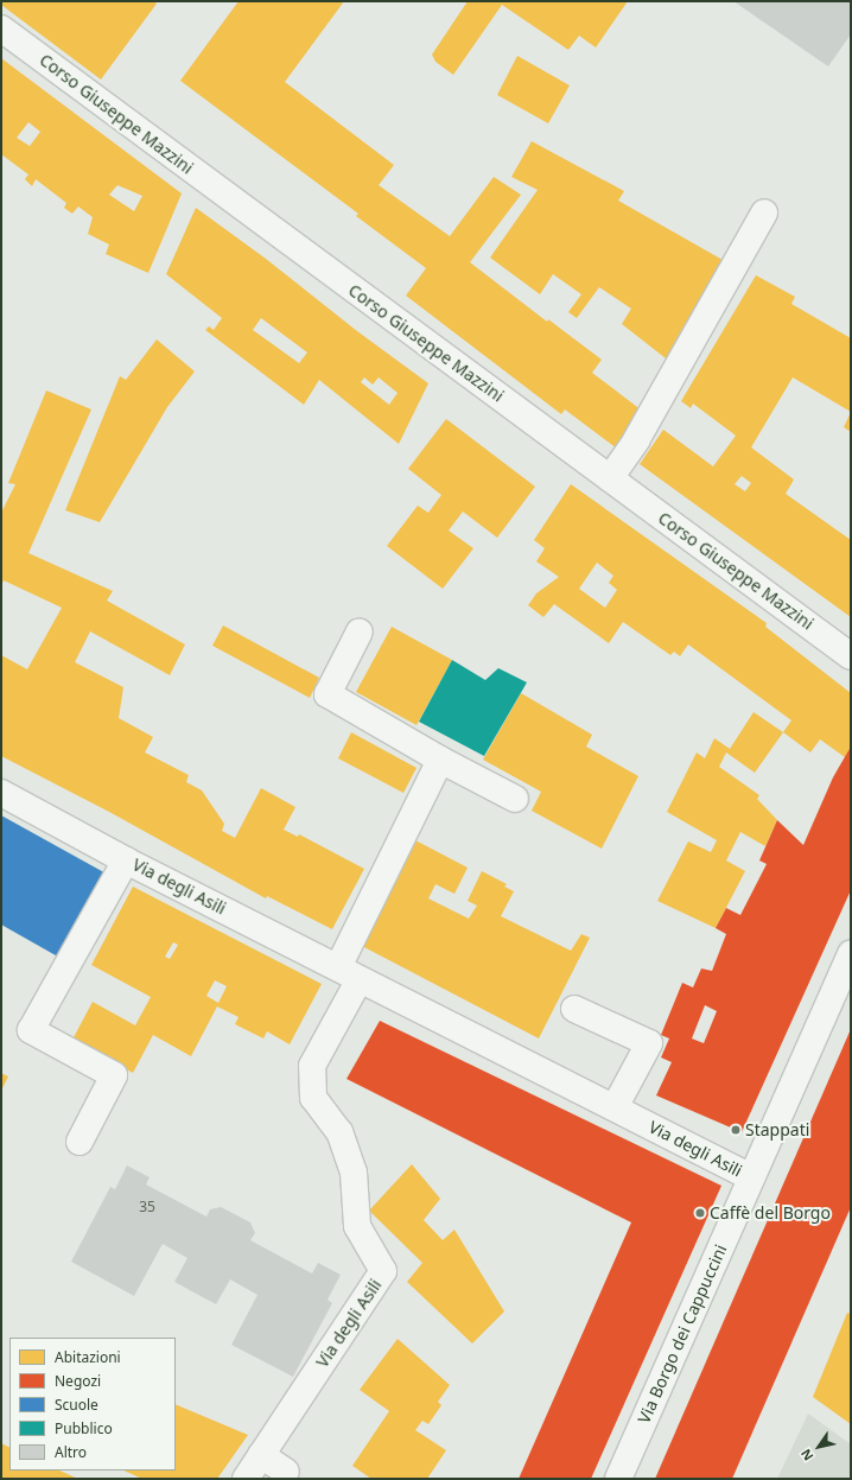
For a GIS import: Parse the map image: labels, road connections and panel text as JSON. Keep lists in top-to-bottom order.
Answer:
{
  "streets": {
    "street": ["Corso Giuseppe Mazzini", "Via degli Asili", "Via Borgo dei Cappuccini"]
  },
  "crossings": [
    ["Via degli Asili", "Via Borgo dei Cappuccini"]
  ],
  "places": ["Stappati", "Caffè del Borgo"],
  "house_numbers": ["35"],
  "legend": [
    "Abitazioni",
    "Negozi",
    "Scuole",
    "Pubblico",
    "Altro"
  ],
  "north": "bottom left"
}
